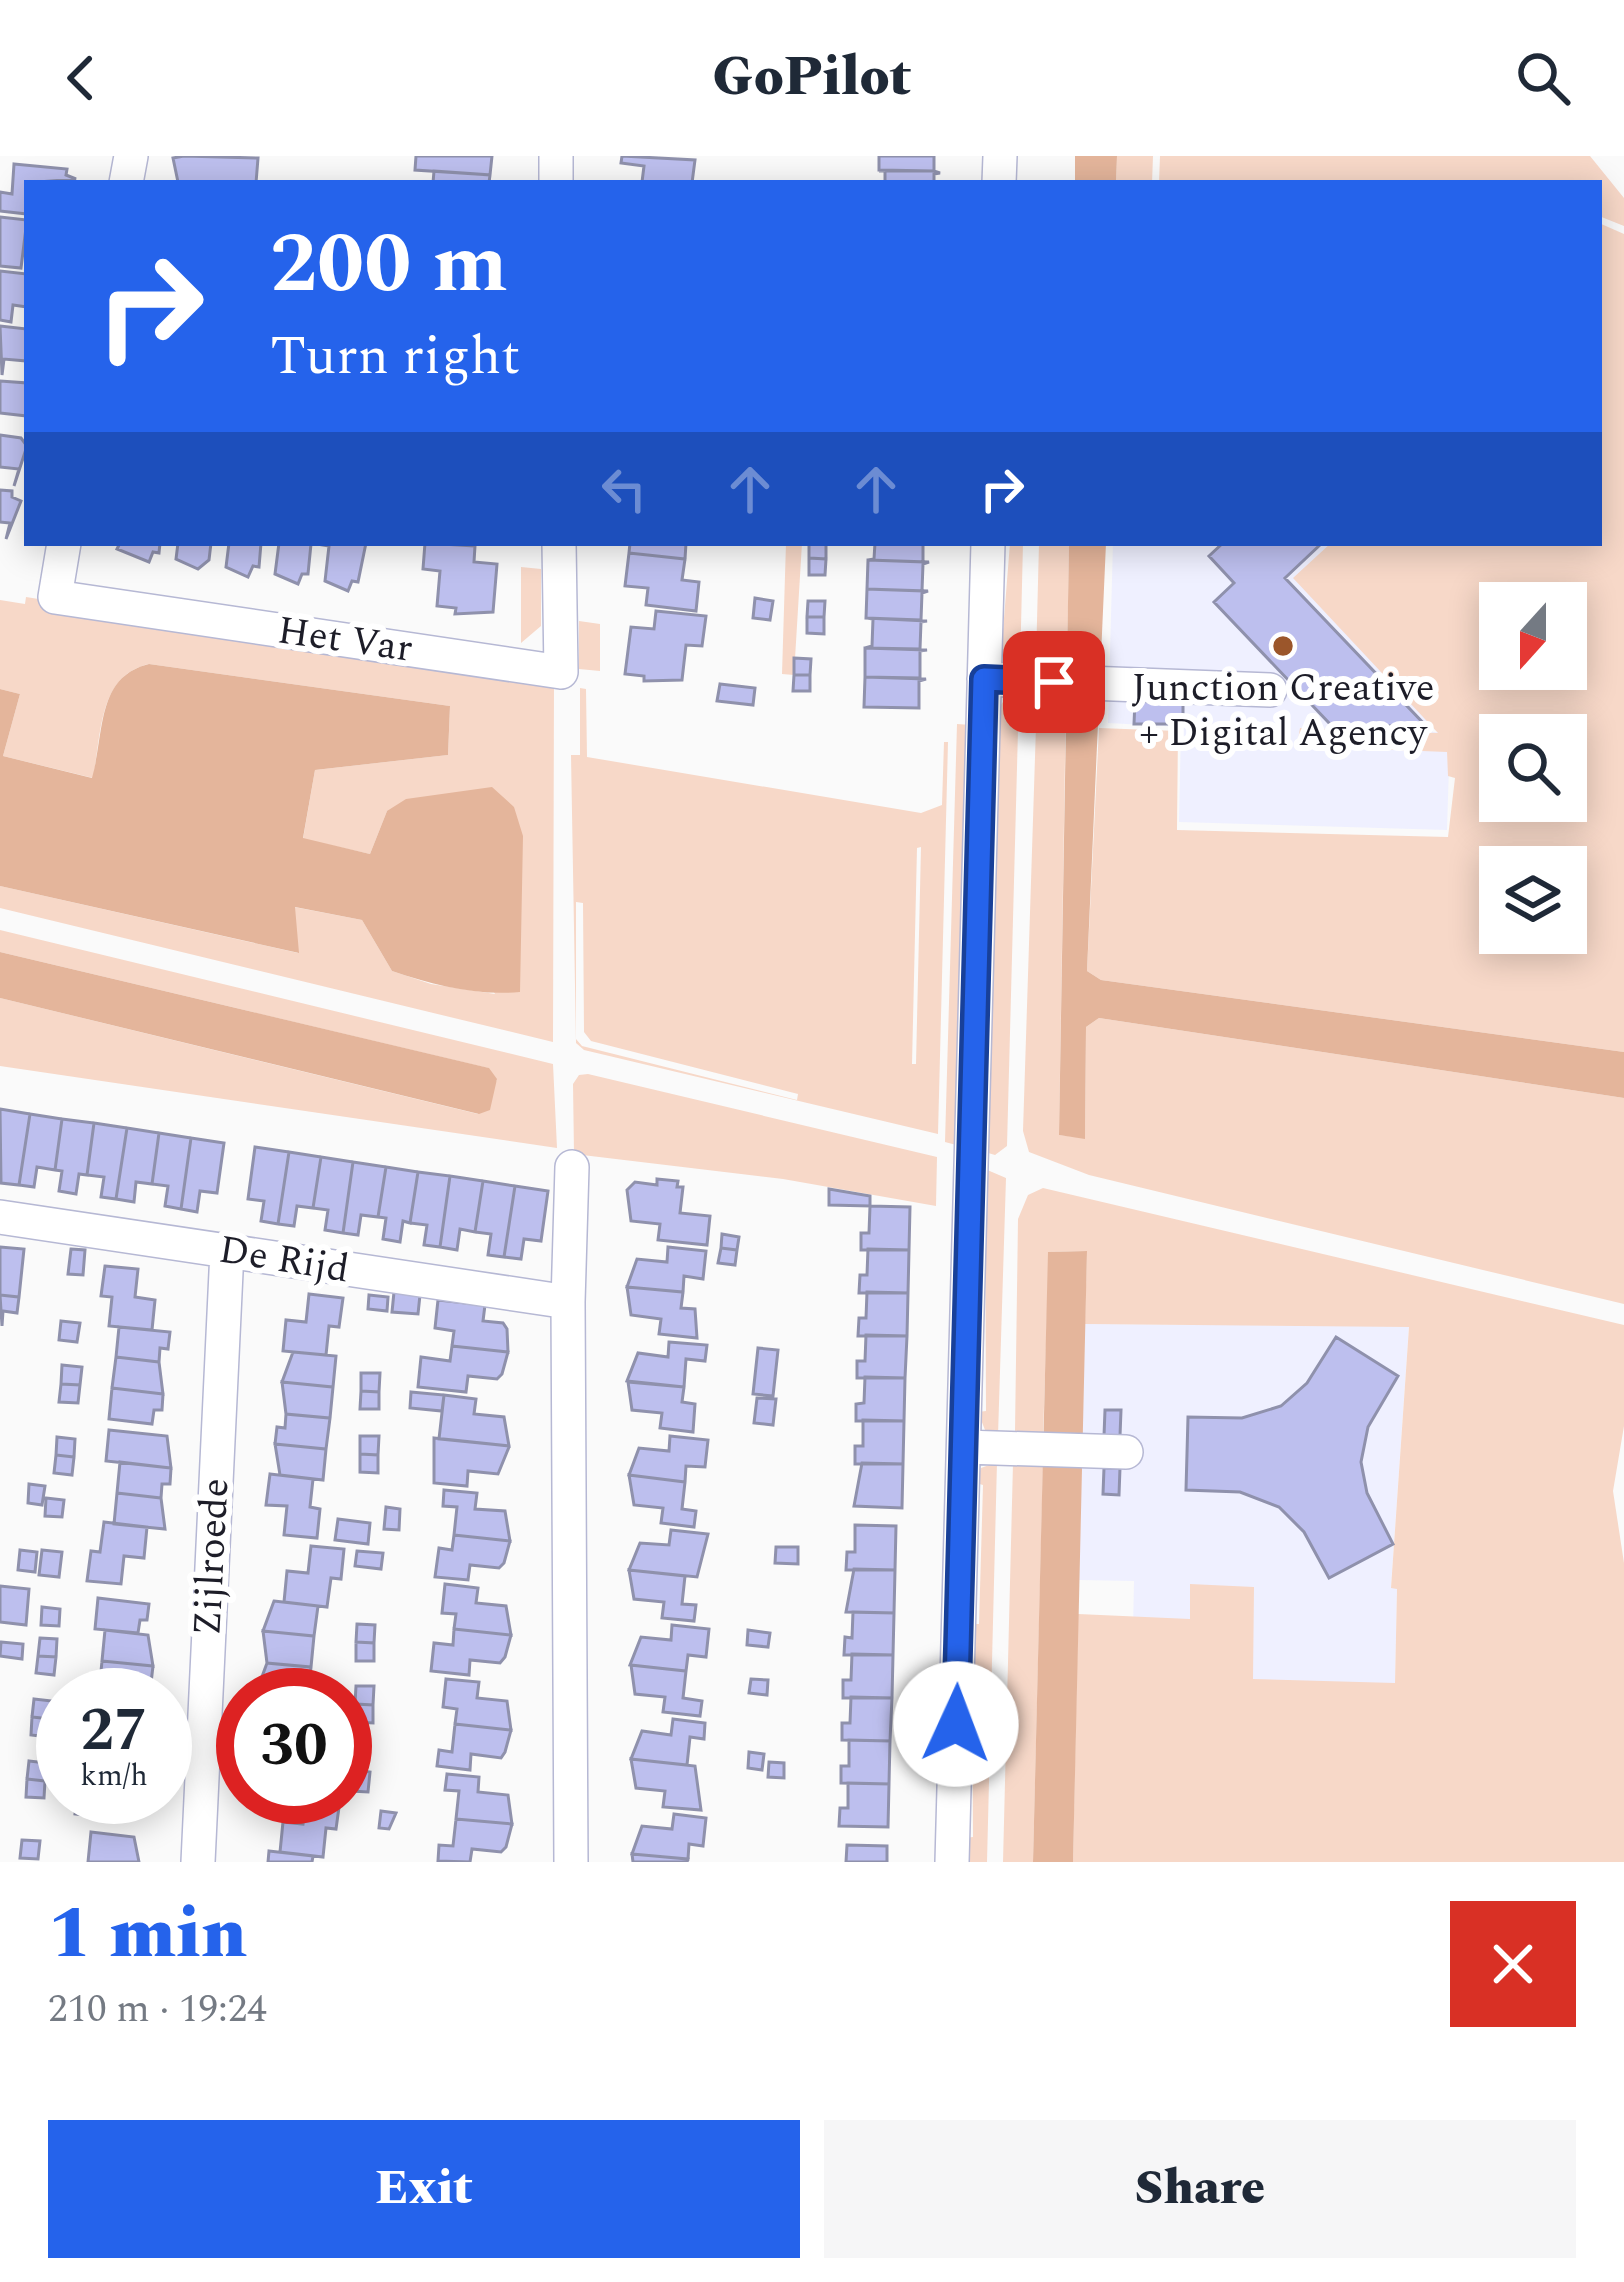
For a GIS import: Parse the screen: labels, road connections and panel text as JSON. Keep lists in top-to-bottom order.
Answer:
{
  "streets": {
    "street": ["Het Var", "De Rijd", "Zijlroede"]
  },
  "crossings": [
    ["De Rijd", "Zijlroede"]
  ],
  "places": ["Junction Creative + Digital Agency"],
  "north": "bottom",
  "page": {
    "header": "GoPilot",
    "turn": ["200 m", "Turn right"],
    "speed": "27 km/h",
    "limit": "30",
    "heading": ["1 min", "210 m · 19:24"],
    "buttons": ["Exit", "Share"]
  }
}
